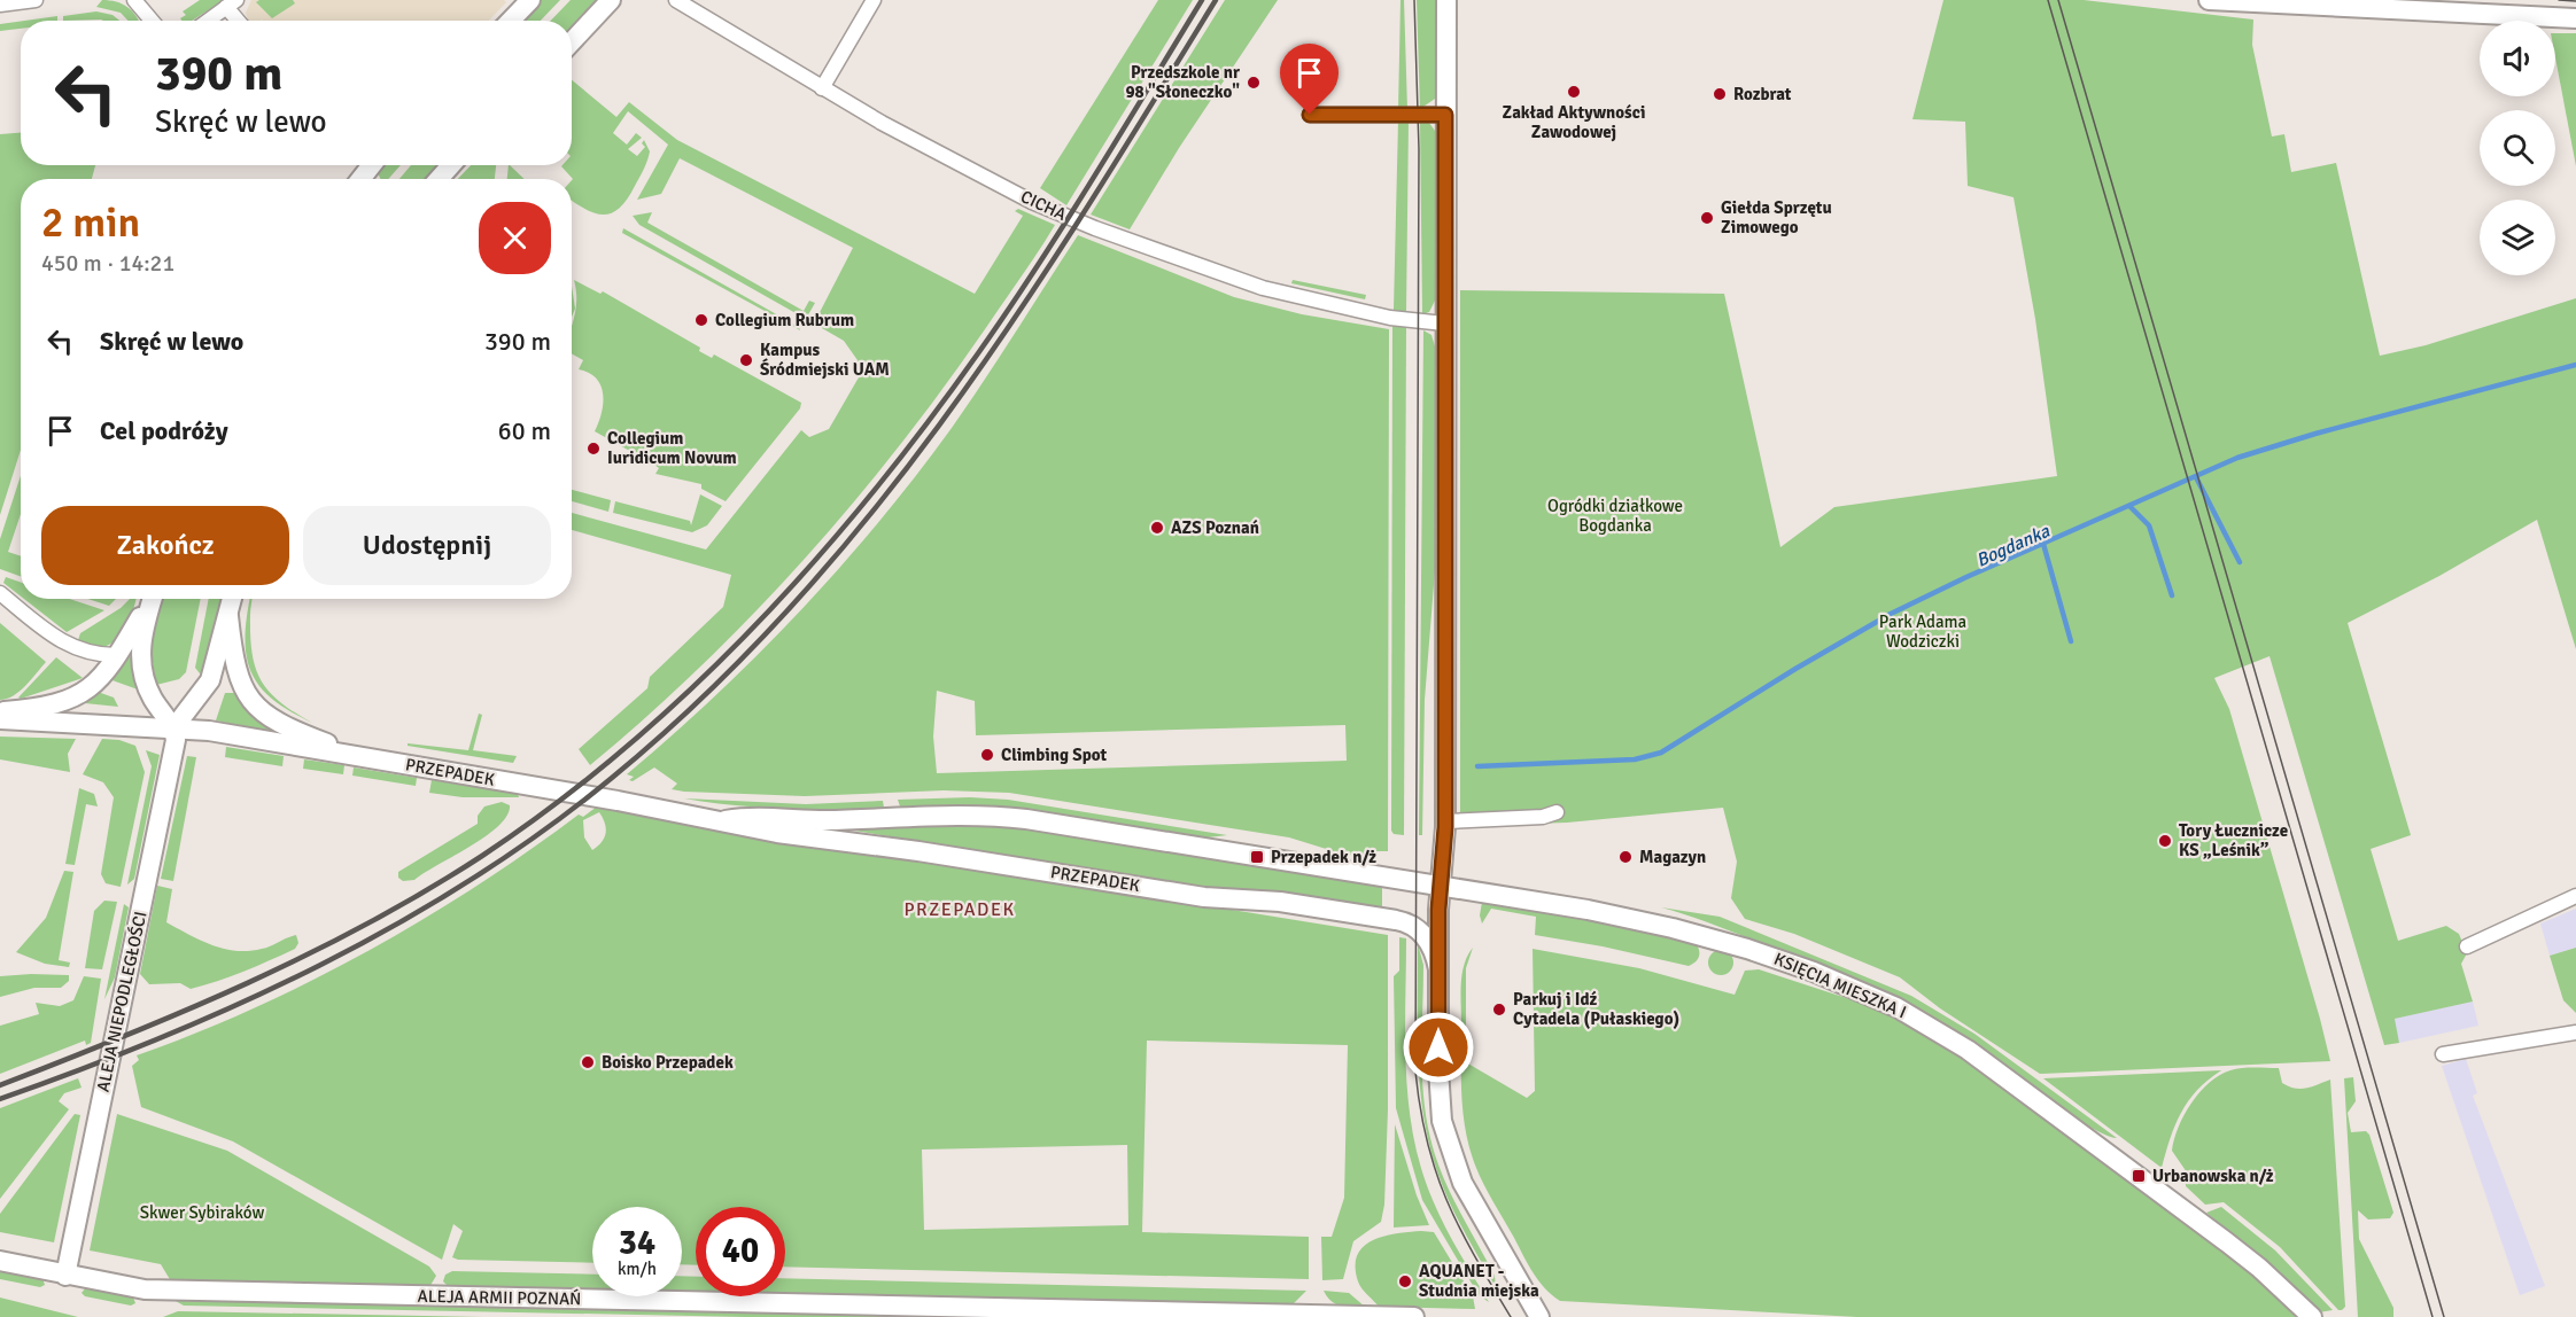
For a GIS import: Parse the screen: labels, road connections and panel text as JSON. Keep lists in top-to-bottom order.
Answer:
{
  "streets": {
    "street": [
      "CICHA",
      "PRZEPADEK",
      "KSIĘCIA MIESZKA I",
      "ALEJA NIEPODLEGŁOŚCI",
      "ALEJA ARMII POZNAŃ"
    ]
  },
  "crossings": [
    ["PRZEPADEK", "KSIĘCIA MIESZKA I"],
    ["PRZEPADEK", "ALEJA NIEPODLEGŁOŚCI"],
    ["ALEJA NIEPODLEGŁOŚCI", "ALEJA ARMII POZNAŃ"]
  ],
  "districts": ["PRZEPADEK"],
  "water": ["Bogdanka"],
  "parks": ["Ogródki działkowe Bogdanka", "Park Adama Wodziczki", "Skwer Sybiraków"],
  "places": {
    "other": [
      "Przedszkole nr 98 \"Słoneczko\"",
      "Zakład Aktywności Zawodowej",
      "Rozbrat",
      "Giełda Sprzętu Zimowego",
      "Collegium Rubrum",
      "Kampus Śródmiejski UAM",
      "Collegium Iuridicum Novum",
      "AZS Poznań",
      "Climbing Spot",
      "Tory Łucznicze KS „Leśnik”",
      "Magazyn",
      "Parkuj i Idź Cytadela (Pułaskiego)",
      "Boisko Przepadek",
      "AQUANET - Studnia miejska"
    ],
    "transit": ["Przepadek n/ż", "Urbanowska n/ż"]
  },
  "page": {
    "turn": ["390 m", "Skręć w lewo"],
    "heading": ["2 min", "450 m · 14:21"],
    "list": [
      {
        "name": "Skręć w lewo",
        "value": "390 m"
      },
      {
        "name": "Cel podróży",
        "value": "60 m"
      }
    ],
    "buttons": ["Zakończ", "Udostępnij"],
    "speed": "34 km/h",
    "limit": "40"
  }
}
